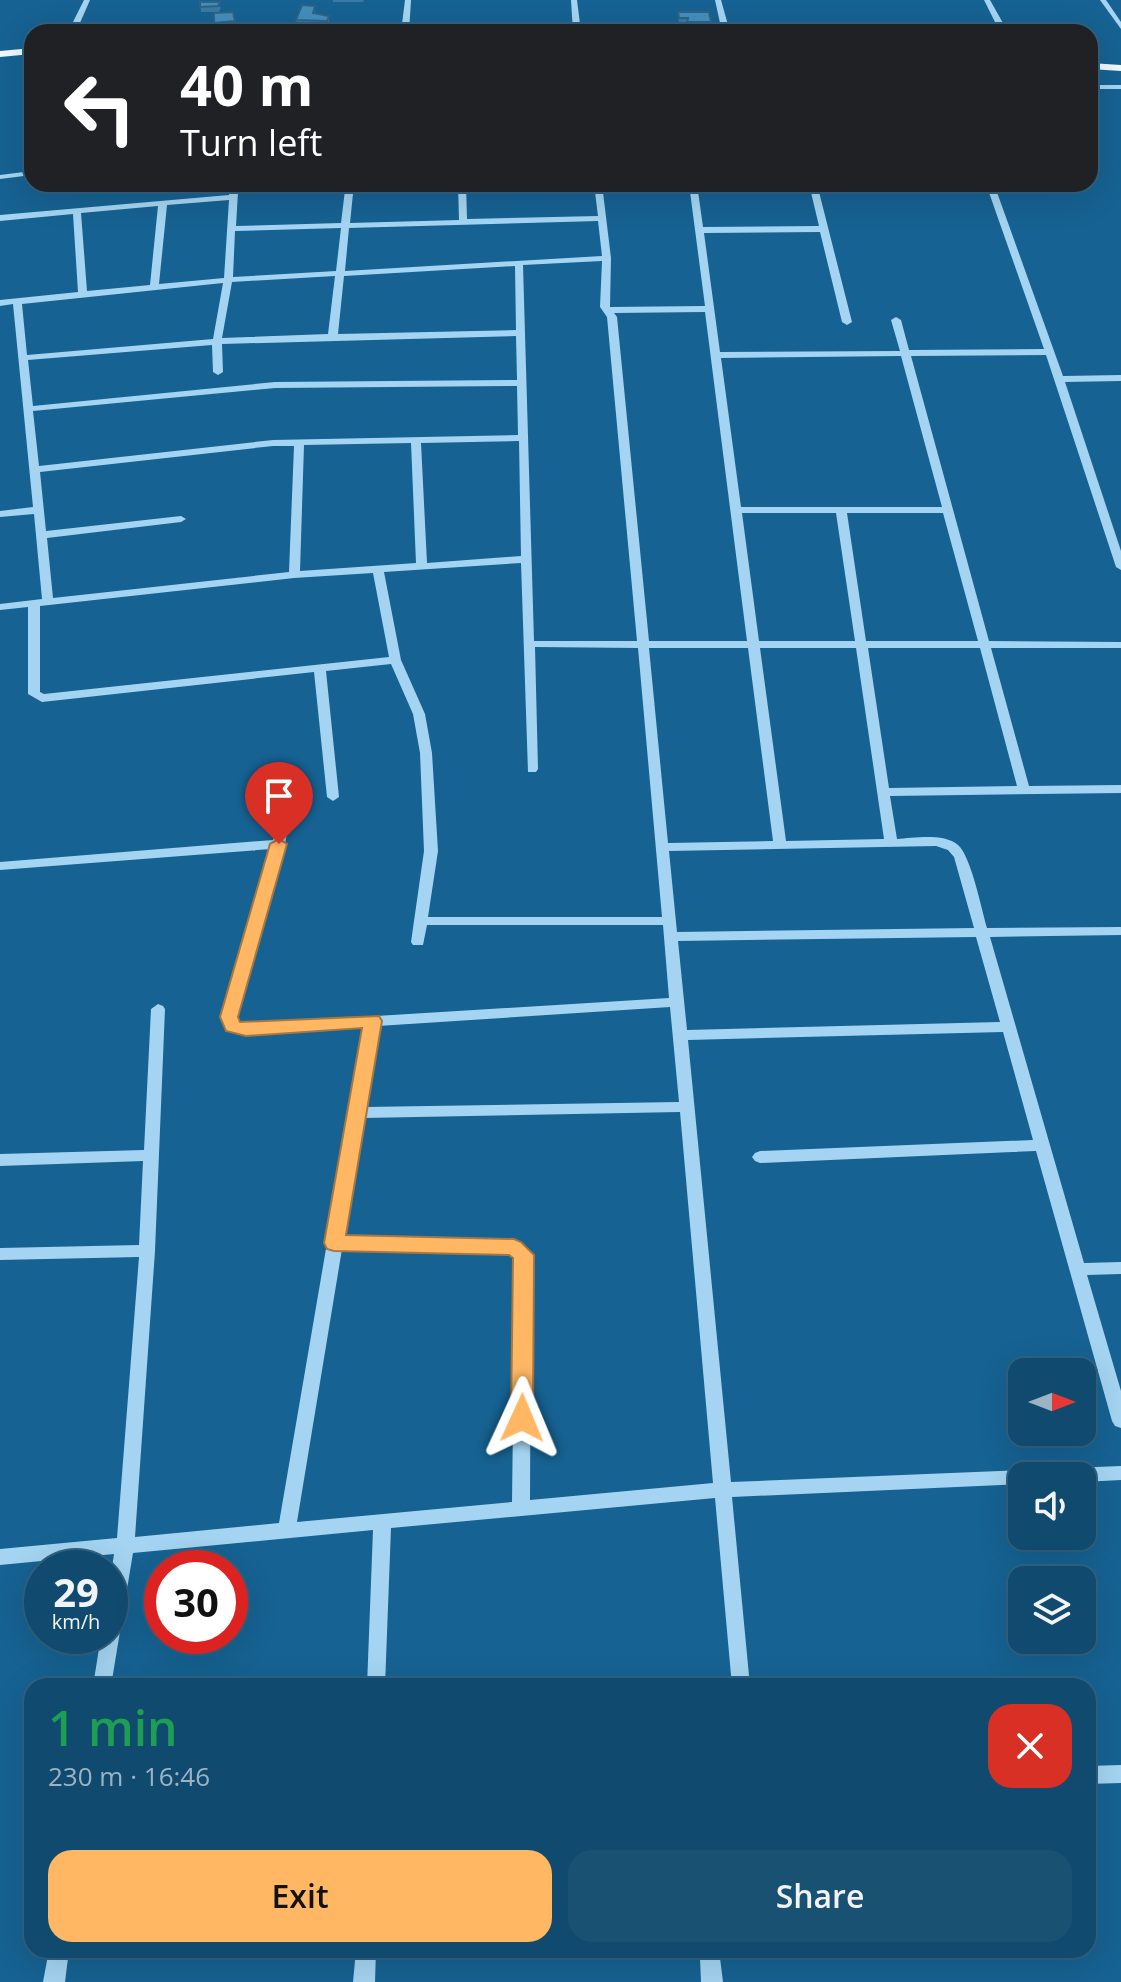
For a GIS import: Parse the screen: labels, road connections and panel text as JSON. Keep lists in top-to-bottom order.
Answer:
{
  "north": "right",
  "page": {
    "turn": ["40 m", "Turn left"],
    "speed": "29 km/h",
    "limit": "30",
    "heading": ["1 min", "230 m · 16:46"],
    "buttons": ["Exit", "Share"]
  }
}
